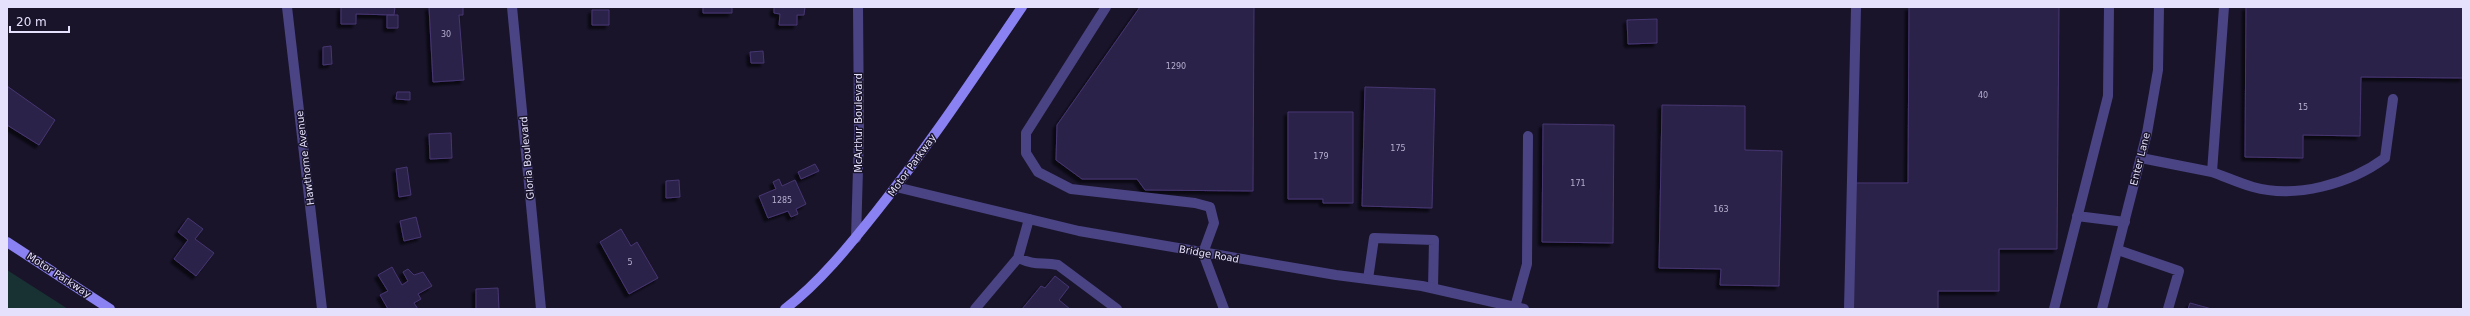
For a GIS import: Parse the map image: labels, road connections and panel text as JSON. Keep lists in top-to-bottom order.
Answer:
{
  "streets": {
    "main road": ["Motor Parkway"],
    "street": [
      "McArthur Boulevard",
      "Hawthorne Avenue",
      "Gloria Boulevard",
      "Enter Lane",
      "Bridge Road"
    ]
  },
  "crossings": [
    ["McArthur Boulevard", "Motor Parkway"],
    ["Motor Parkway", "Bridge Road"]
  ],
  "house_numbers": [
    "30",
    "1290",
    "40",
    "15",
    "175",
    "179",
    "171",
    "1285",
    "163",
    "5"
  ],
  "scale_bar": "20 m"
}
